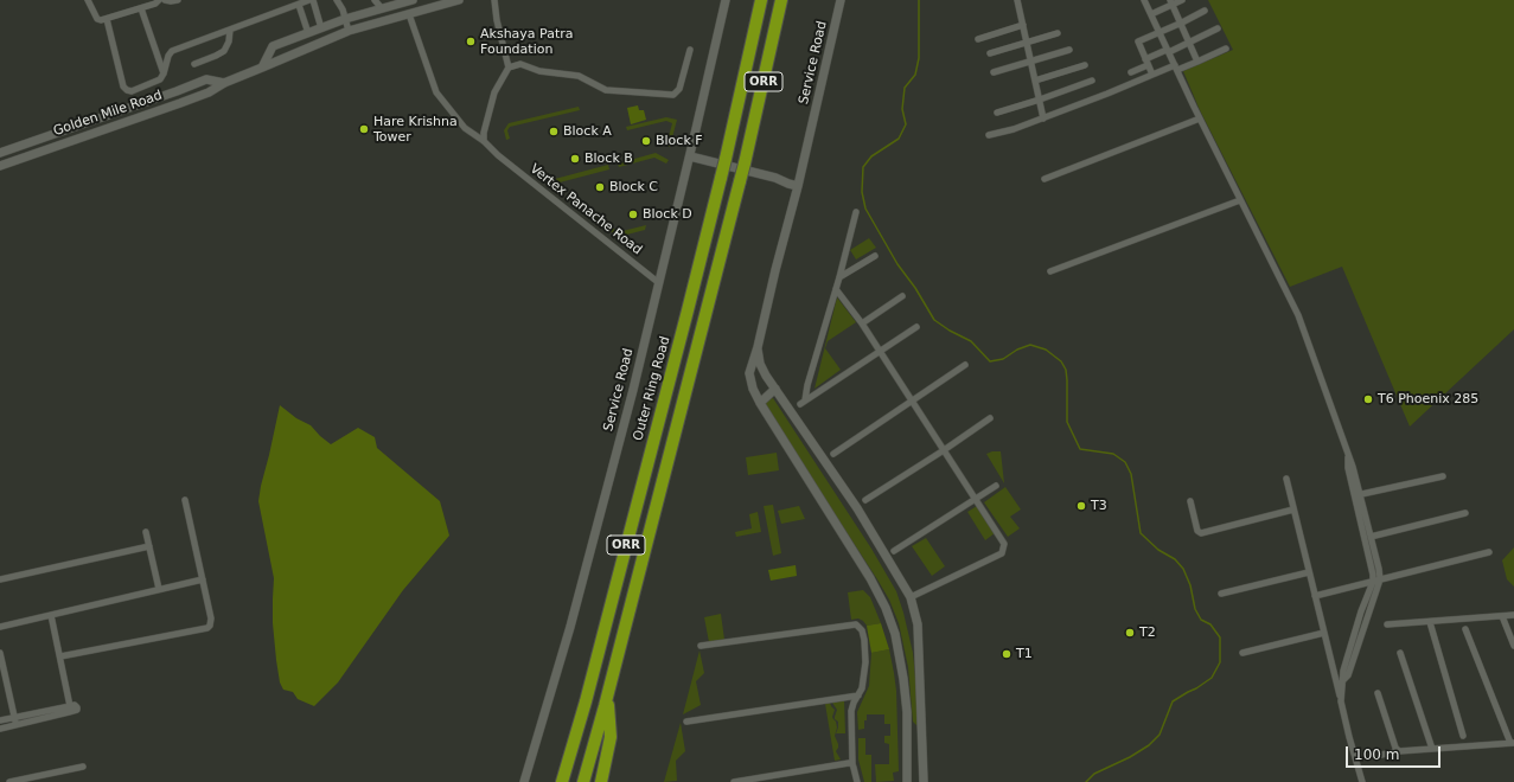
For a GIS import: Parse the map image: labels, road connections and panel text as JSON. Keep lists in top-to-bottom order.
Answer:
{
  "streets": {
    "highway": ["ORR", "Outer Ring Road"],
    "main road": ["Service Road", "Golden Mile Road"],
    "street": ["Vertex Panache Road"]
  },
  "crossings": [
    ["Service Road", "Vertex Panache Road"],
    ["Golden Mile Road", "Vertex Panache Road"]
  ],
  "places": [
    "Akshaya Patra Foundation",
    "Hare Krishna Tower",
    "Block A",
    "Block F",
    "Block B",
    "Block C",
    "Block D",
    "T6 Phoenix 285",
    "T3",
    "T2",
    "T1"
  ],
  "scale_bar": "100 m"
}
